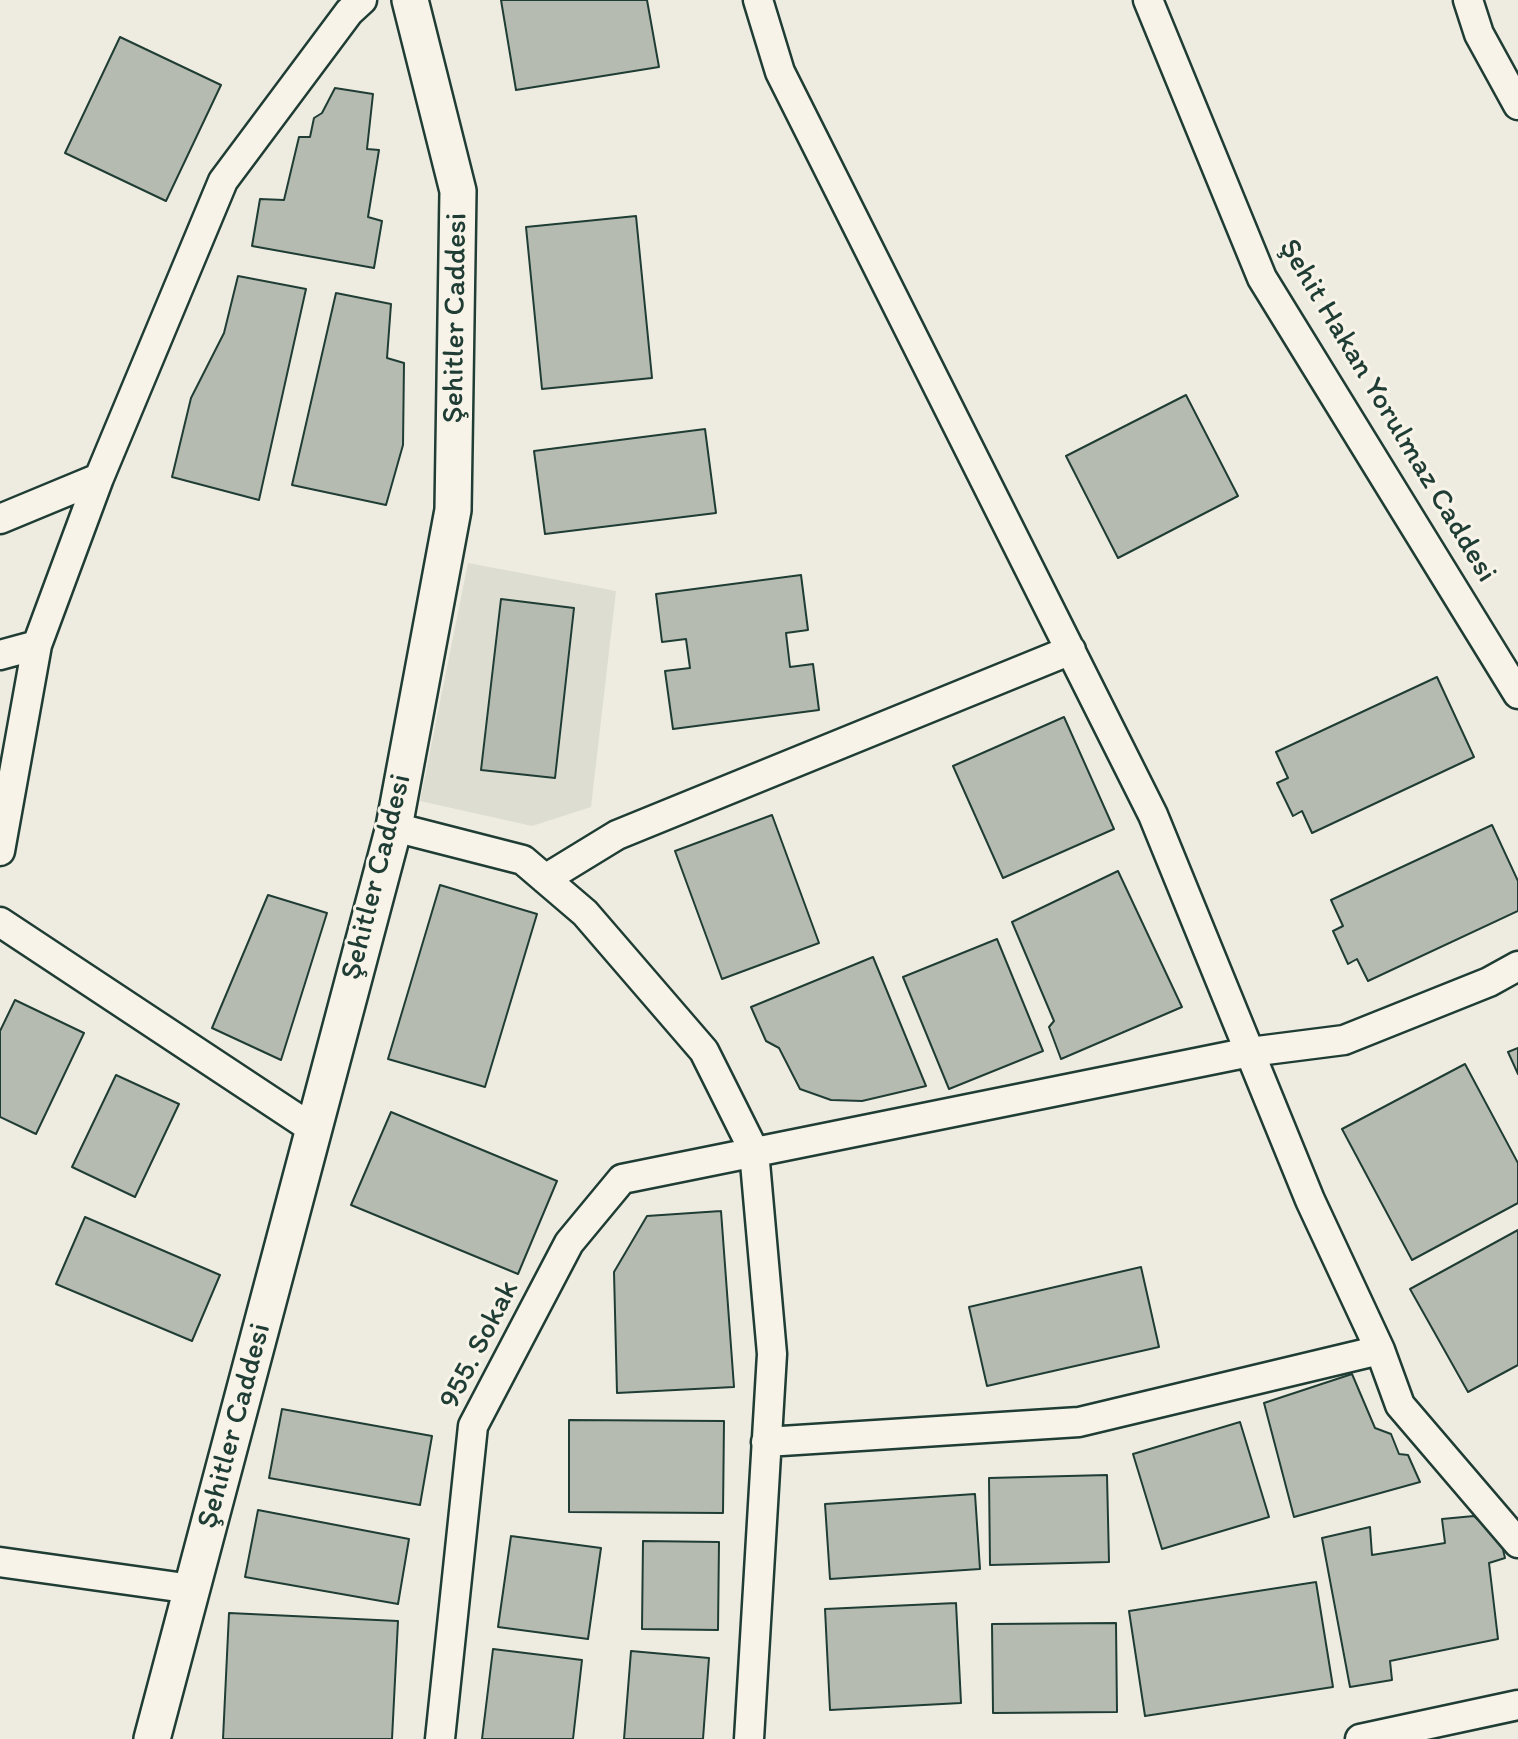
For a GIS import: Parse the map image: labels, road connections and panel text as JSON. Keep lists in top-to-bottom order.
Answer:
{
  "streets": {
    "street": ["Şehitler Caddesi", "Şehit Hakan Yorulmaz Caddesi", "955. Sokak"]
  }
}
